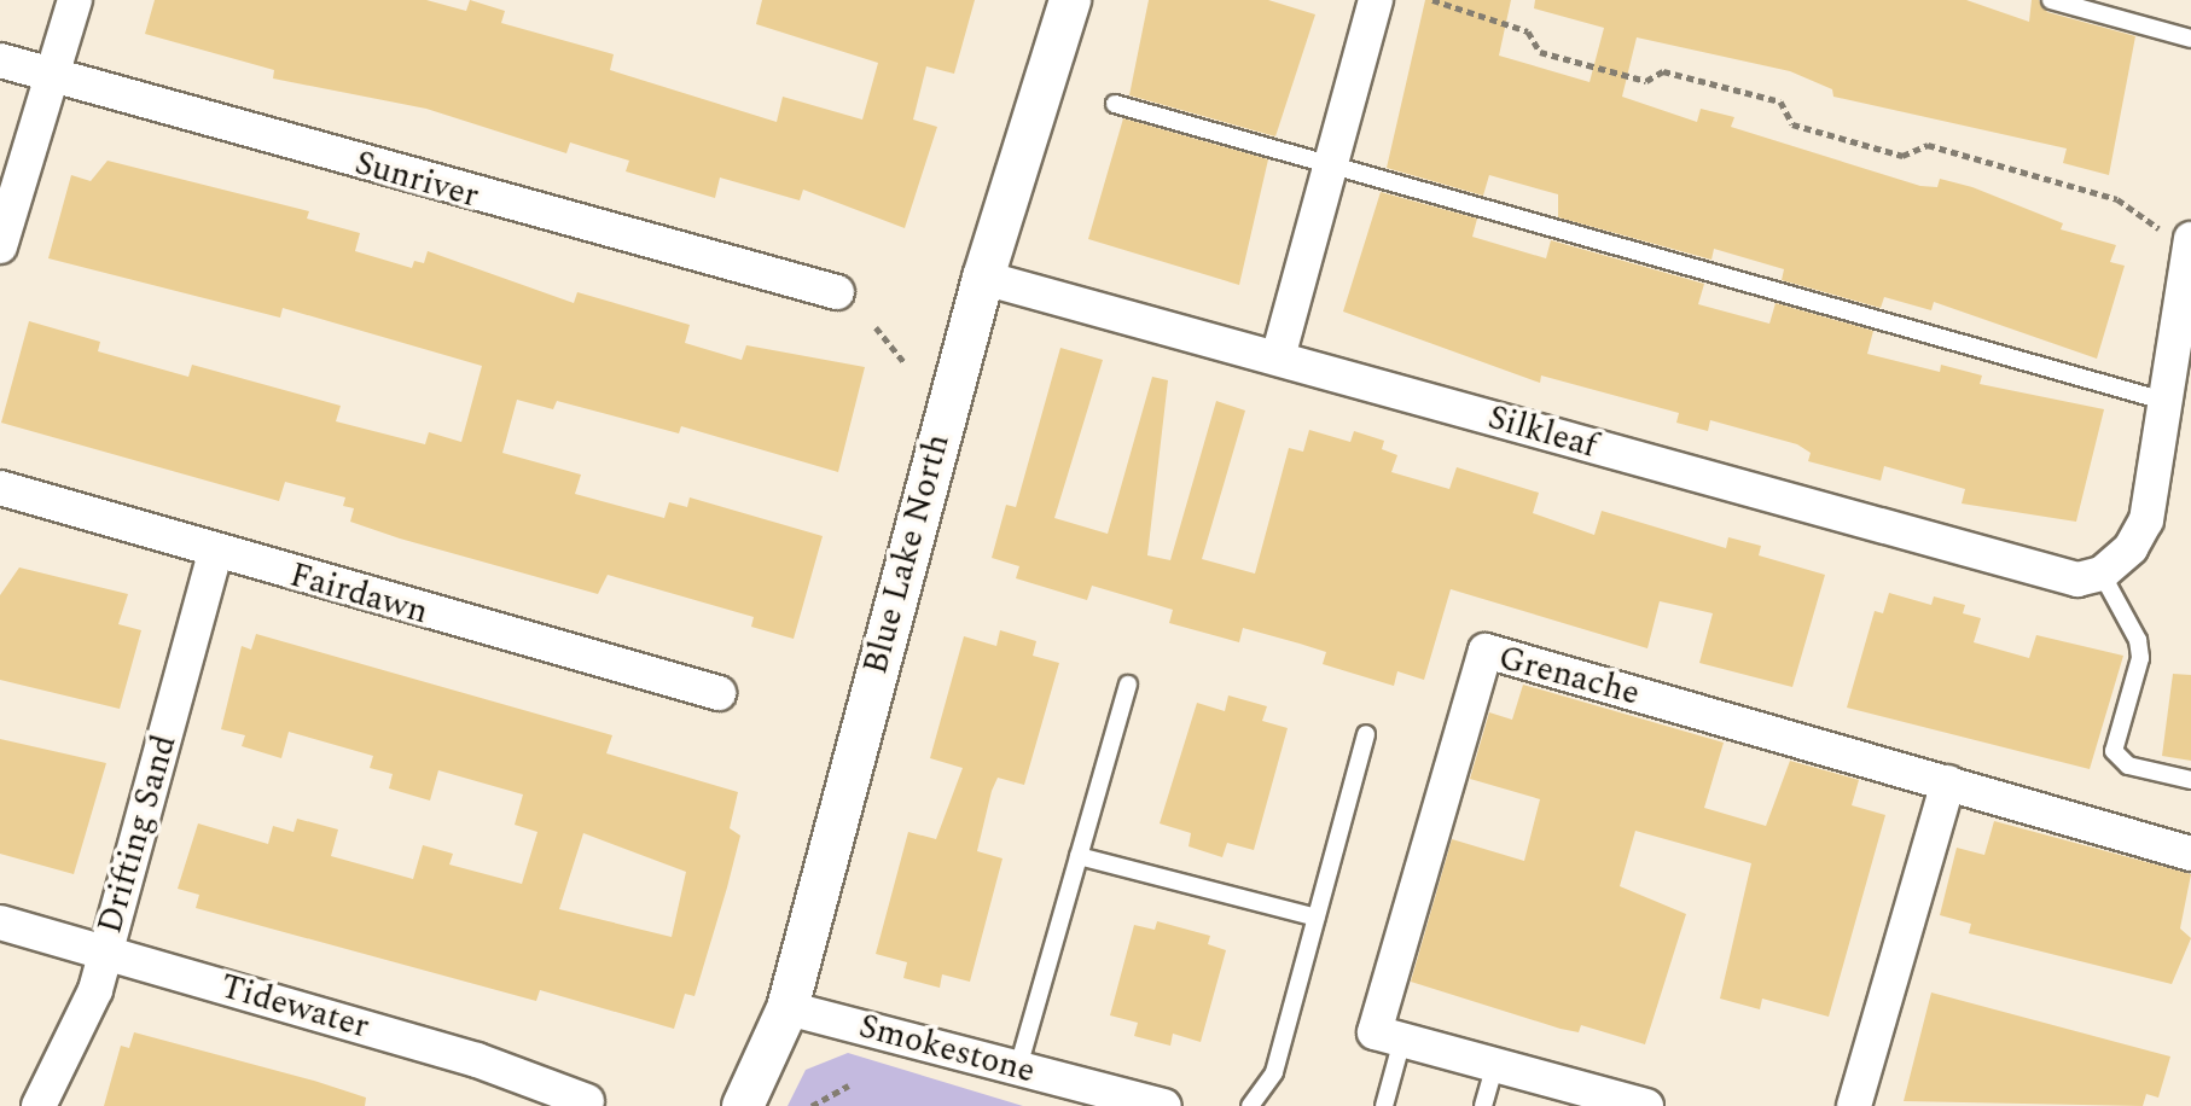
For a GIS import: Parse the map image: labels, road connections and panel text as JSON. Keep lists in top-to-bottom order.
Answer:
{
  "streets": {
    "street": [
      "Sunriver",
      "Silkleaf",
      "Blue Lake North",
      "Fairdawn",
      "Grenache",
      "Drifting Sand",
      "Tidewater",
      "Smokestone"
    ]
  },
  "crossings": [
    ["Silkleaf", "Blue Lake North"],
    ["Blue Lake North", "Smokestone"],
    ["Fairdawn", "Drifting Sand"],
    ["Drifting Sand", "Tidewater"]
  ]
}
